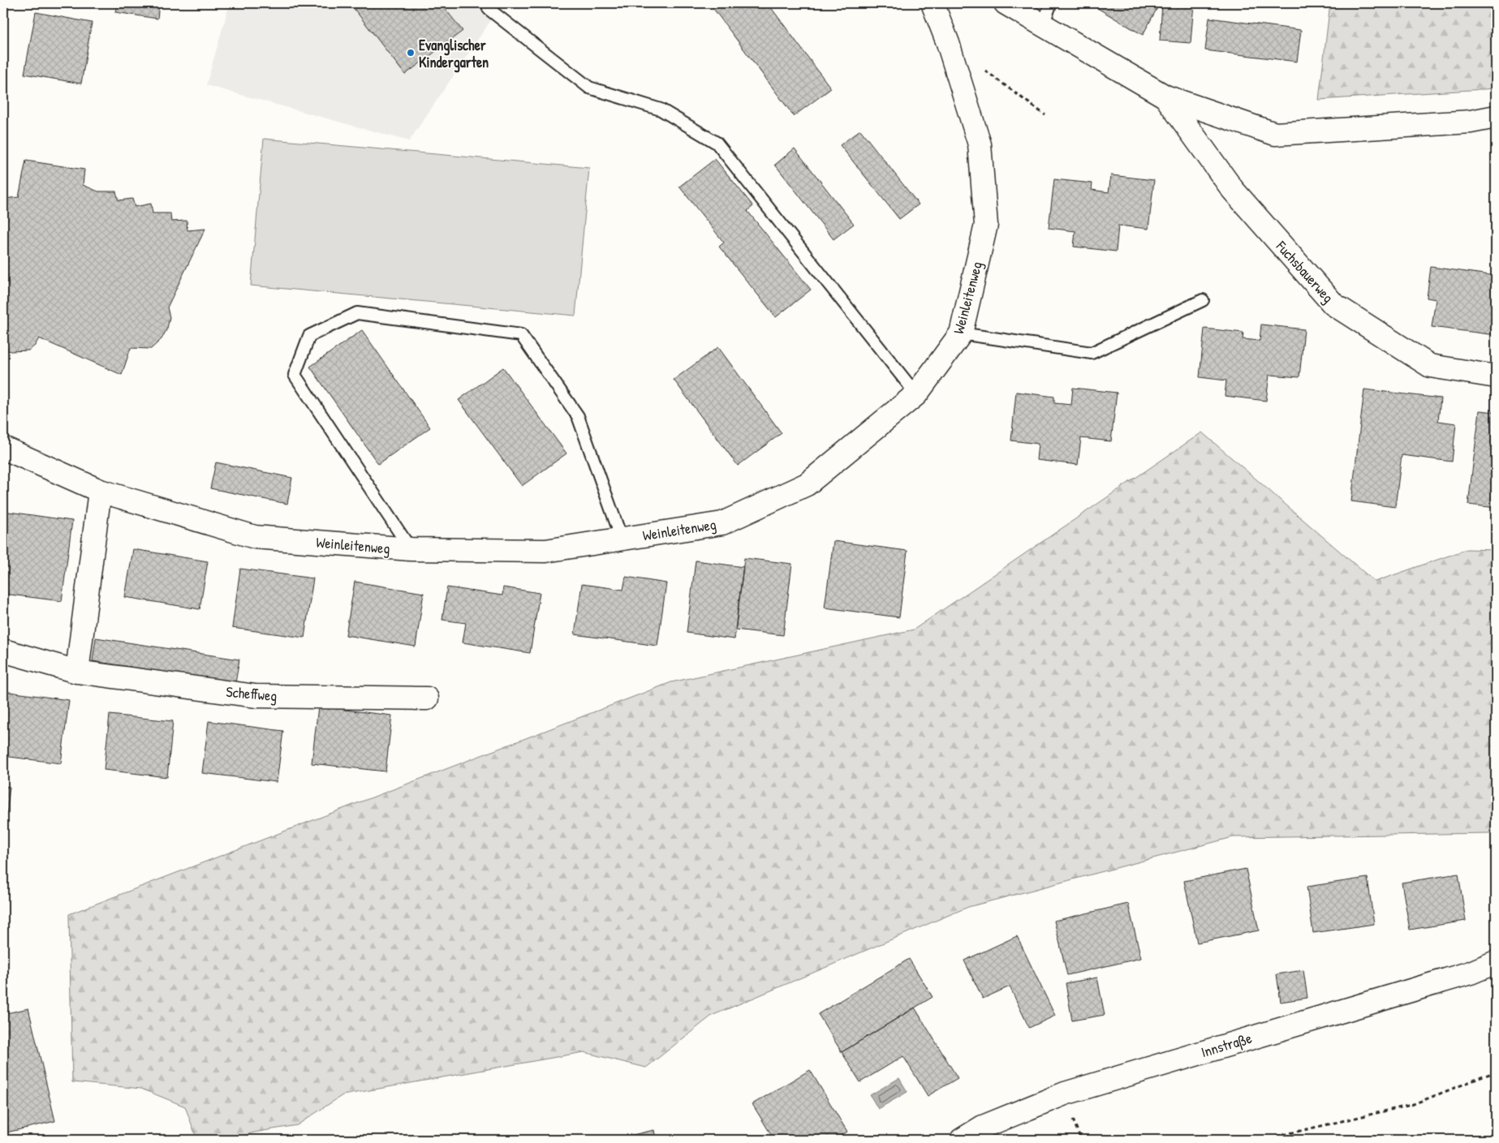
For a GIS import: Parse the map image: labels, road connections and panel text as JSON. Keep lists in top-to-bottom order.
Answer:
{
  "streets": {
    "street": [
      "Fuchsbauerweg",
      "Weinleitenweg",
      "Scheffweg",
      "Innstraße"
    ]
  },
  "places": ["Evanglischer Kindergarten"]
}
